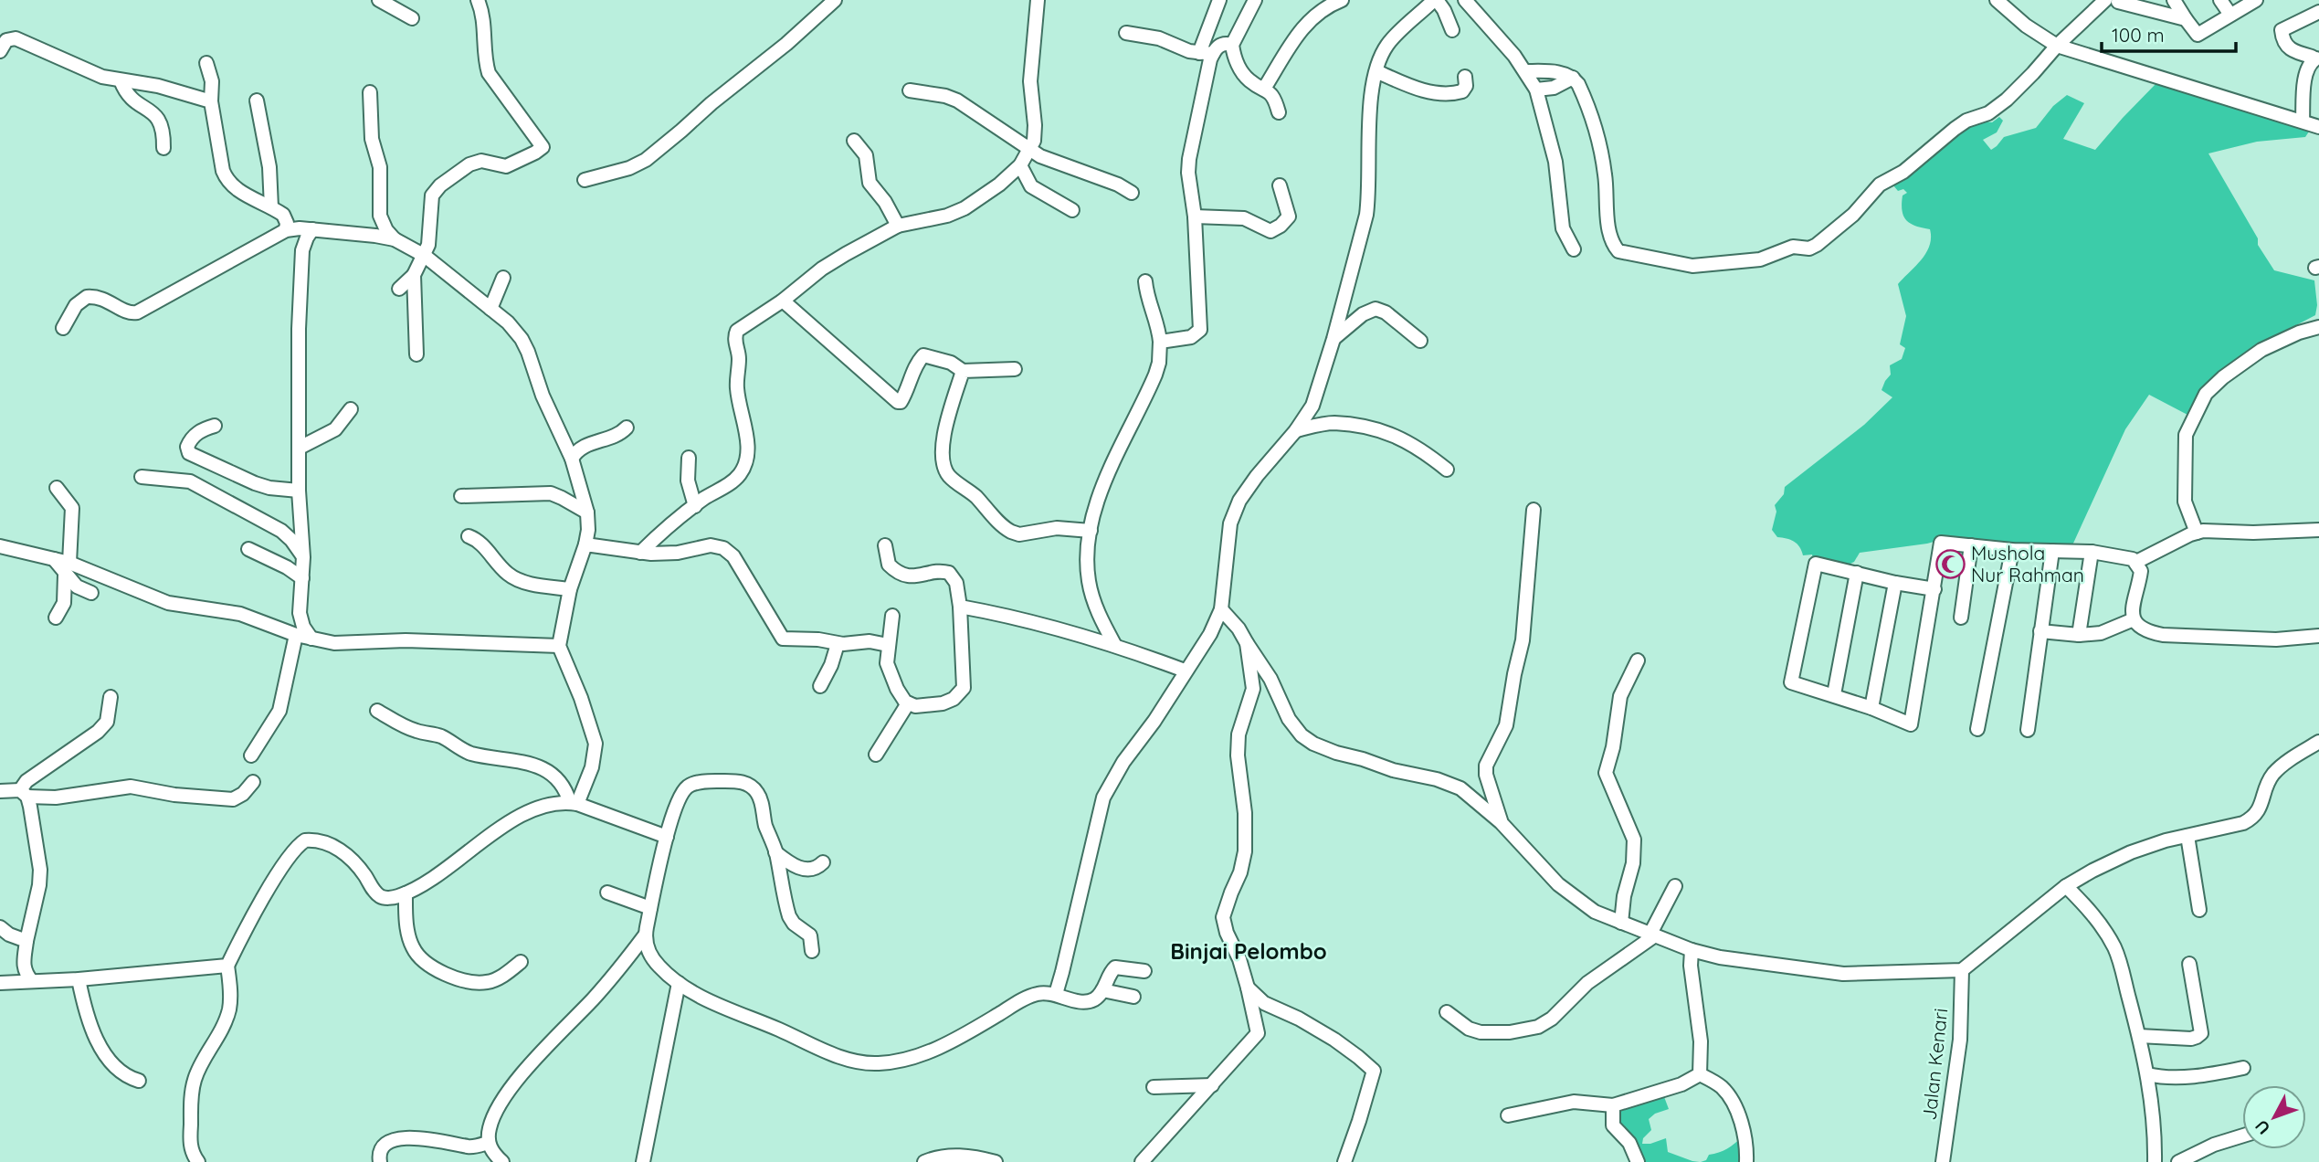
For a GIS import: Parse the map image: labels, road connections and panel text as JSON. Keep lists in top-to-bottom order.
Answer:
{
  "streets": {
    "street": ["Jalan Kenari"]
  },
  "districts": ["Binjai Pelombo"],
  "places": {
    "mosque": ["Mushola Nur Rahman"]
  },
  "scale_bar": "100 m",
  "north": "bottom left"
}
